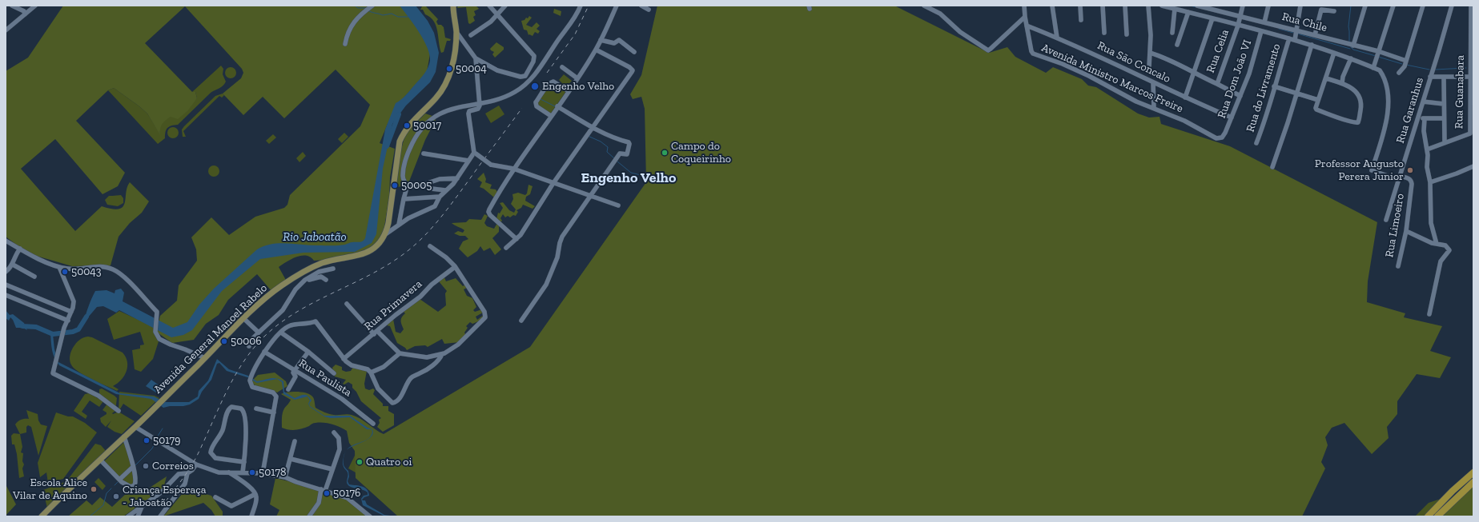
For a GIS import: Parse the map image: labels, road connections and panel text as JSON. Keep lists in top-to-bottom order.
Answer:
{
  "streets": {
    "main road": ["Avenida General Manoel Rabelo"],
    "street": [
      "Rua Chile",
      "Rua Celia",
      "Rua São Concalo",
      "Avenida Ministro Marcos Freire",
      "Rua Dom João VI",
      "Rua do Livramento",
      "Rua Guanabara",
      "Rua Garanhus",
      "Rua Limoeiro",
      "Rua Primavera",
      "Rua Paulista"
    ]
  },
  "crossings": [
    ["Rua Chile", "Rua Celia"],
    ["Rua Celia", "Rua Dom João VI"],
    ["Rua São Concalo", "Avenida Ministro Marcos Freire"],
    ["Rua São Concalo", "Rua Dom João VI"],
    ["Avenida Ministro Marcos Freire", "Rua Dom João VI"],
    ["Rua Garanhus", "Rua Limoeiro"]
  ],
  "districts": ["Engenho Velho"],
  "water": ["Rio Jaboatão"],
  "places": [
    "50004",
    "Engenho Velho",
    "50017",
    "Campo do Coqueirinho",
    "Professor Augusto Perera Junior",
    "50005",
    "50043",
    "50006",
    "50179",
    "Quatro oi",
    "Correios",
    "50178",
    "Escola Alice Vilar de Aquino",
    "50176",
    "Criança Esperaça - Jaboatão"
  ]
}
